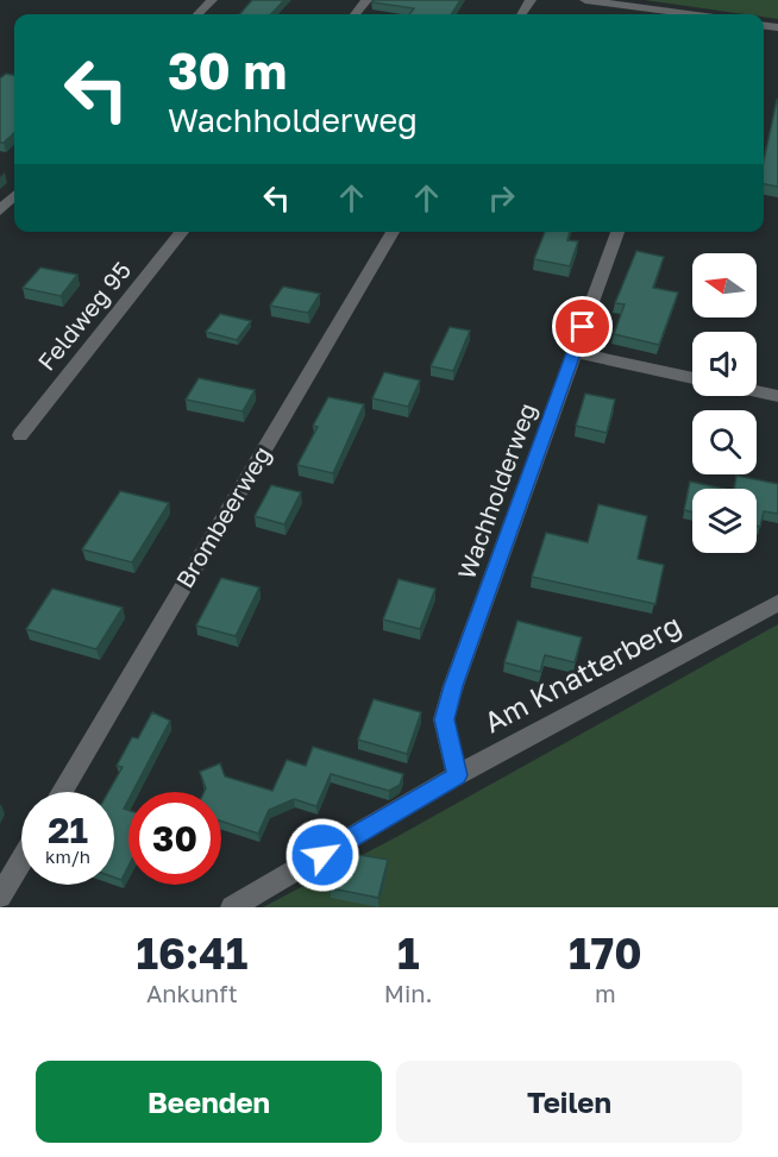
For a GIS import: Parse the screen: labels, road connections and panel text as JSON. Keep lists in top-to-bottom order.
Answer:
{
  "streets": {
    "street": [
      "Feldweg 95",
      "Wachholderweg",
      "Brombeerweg",
      "Am Knatterberg"
    ]
  },
  "crossings": [
    ["Wachholderweg", "Am Knatterberg"]
  ],
  "north": "left",
  "page": {
    "turn": ["30 m", "Wachholderweg"],
    "speed": "21 km/h",
    "limit": "30",
    "eta": [
      "16:41",
      "Ankunft",
      "1",
      "Min.",
      "170",
      "m"
    ],
    "buttons": ["Beenden", "Teilen"]
  }
}
